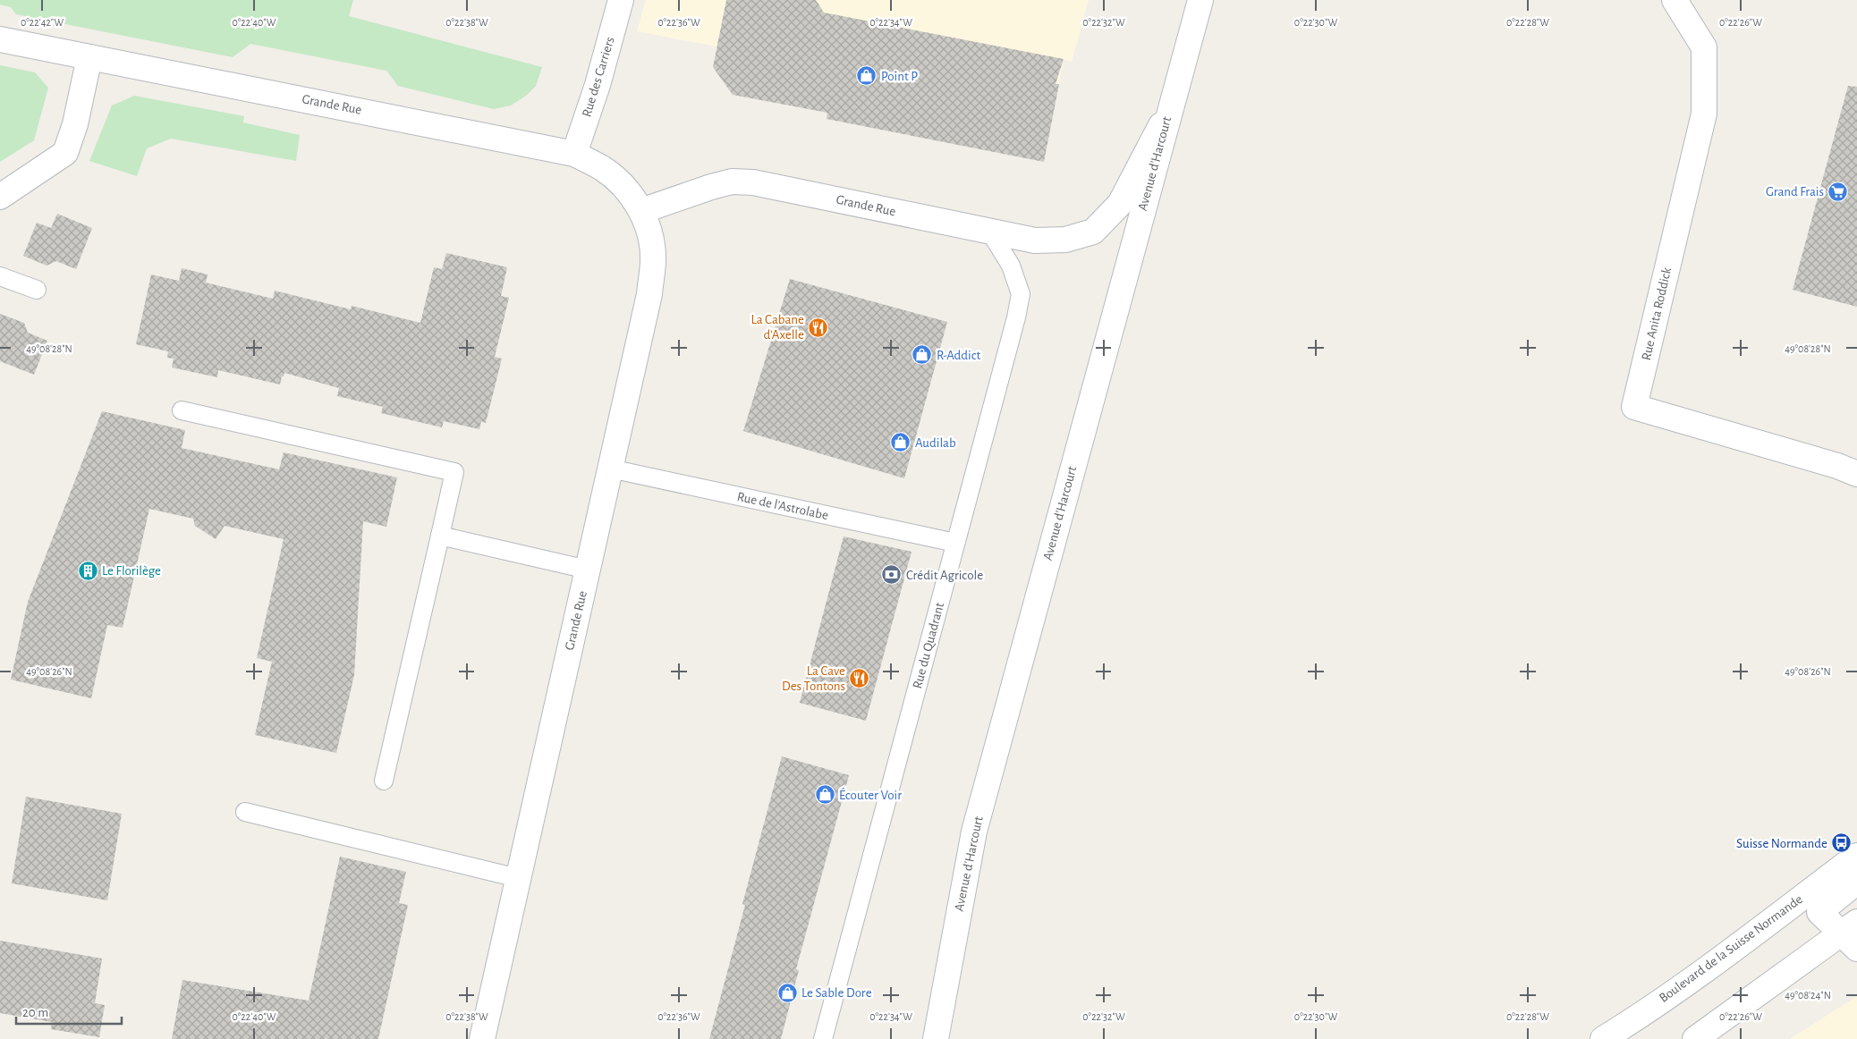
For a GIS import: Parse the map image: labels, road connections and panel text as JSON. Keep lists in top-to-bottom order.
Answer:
{
  "streets": {
    "street": [
      "Rue des Carriers",
      "Grande Rue",
      "Avenue d'Harcourt",
      "Rue Anita Roddick",
      "Boulevard de la Suisse Normande"
    ],
    "lane": ["Rue de l'Astrolabe", "Rue du Quadrant"]
  },
  "crossings": [
    ["Rue des Carriers", "Grande Rue"],
    ["Grande Rue", "Avenue d'Harcourt"],
    ["Grande Rue", "Rue de l'Astrolabe"],
    ["Grande Rue", "Rue du Quadrant"],
    ["Rue de l'Astrolabe", "Rue du Quadrant"]
  ],
  "places": {
    "shop": [
      "Point P",
      "R-Addict",
      "Audilab",
      "Écouter Voir",
      "Le Sable Dore"
    ],
    "supermarket": ["Grand Frais"],
    "restaurant": ["La Cabane d'Axelle", "La Cave Des Tontons"],
    "building": ["Le Florilège"],
    "bank": ["Crédit Agricole"],
    "bus stop": ["Suisse Normande"]
  },
  "scale_bar": "20 m",
  "coordinates": [
    "0°22'42\"W",
    "0°22'40\"W",
    "0°22'38\"W",
    "0°22'36\"W",
    "0°22'34\"W",
    "0°22'32\"W",
    "0°22'30\"W",
    "0°22'28\"W",
    "0°22'26\"W",
    "49°08'28\"N",
    "49°08'26\"N",
    "49°08'24\"N"
  ]
}
